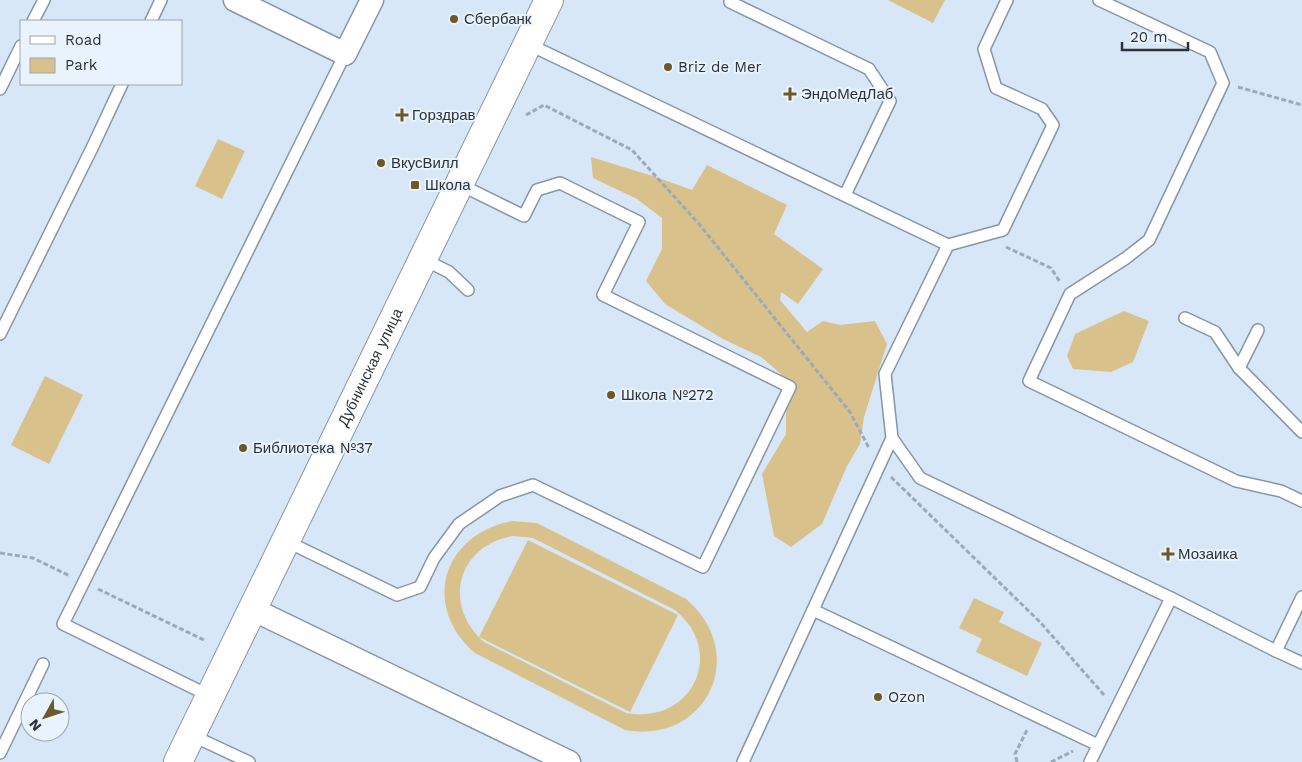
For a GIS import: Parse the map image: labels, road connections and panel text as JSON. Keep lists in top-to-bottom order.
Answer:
{
  "streets": {
    "main road": ["Дубнинская улица"]
  },
  "places": {
    "other": [
      "Сбербанк",
      "Briz de Mer",
      "ВкусВилл",
      "Школа №272",
      "Библиотека №37",
      "Ozon"
    ],
    "health": ["ЭндоМедЛаб", "Горздрав", "Мозаика"],
    "transit": ["Школа"]
  },
  "legend": ["Road", "Park"],
  "scale_bar": "20 m",
  "north": "bottom left"
}
